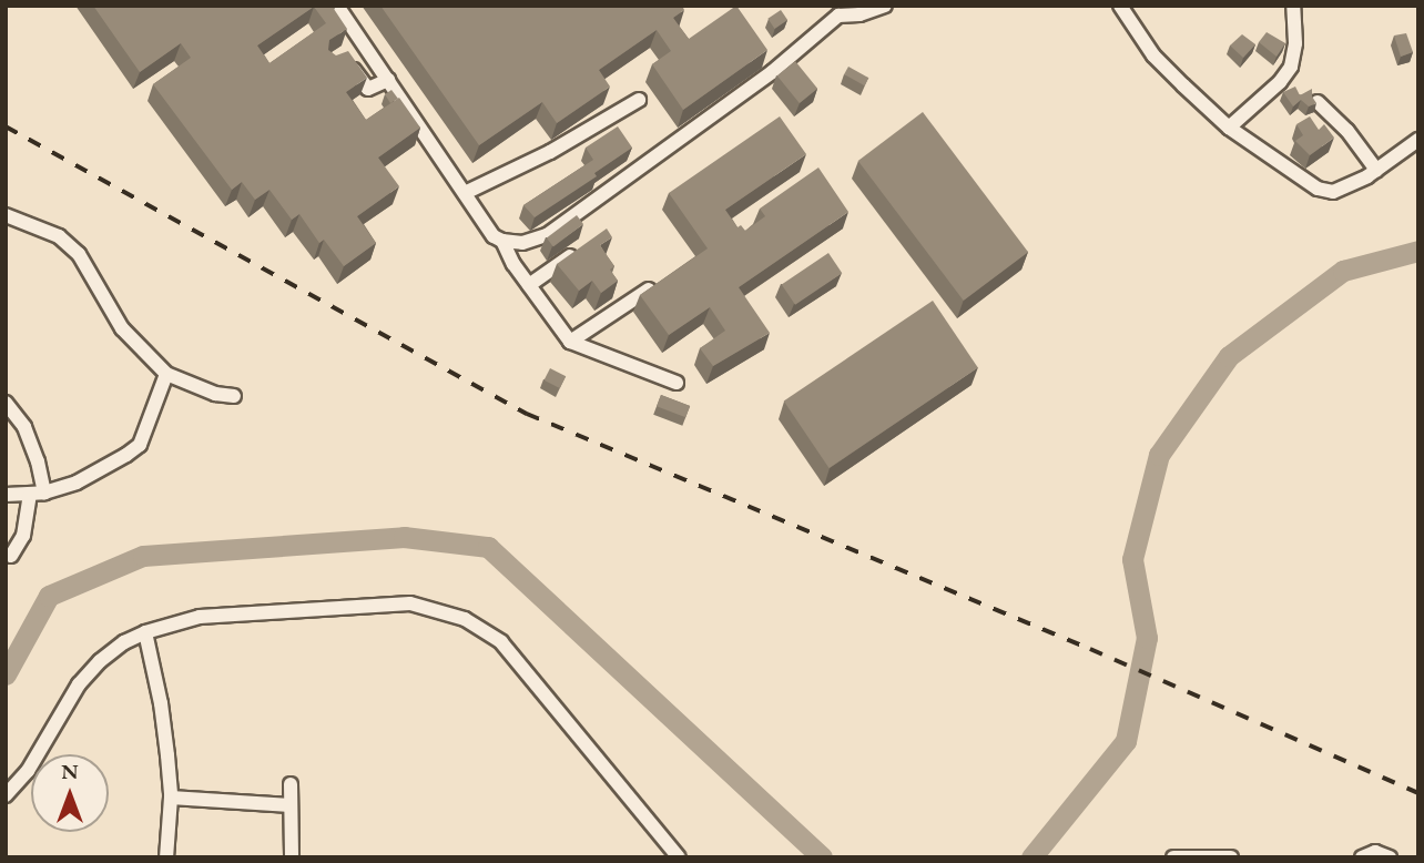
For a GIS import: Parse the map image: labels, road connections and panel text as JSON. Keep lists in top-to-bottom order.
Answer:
{
  "north": "top"
}
